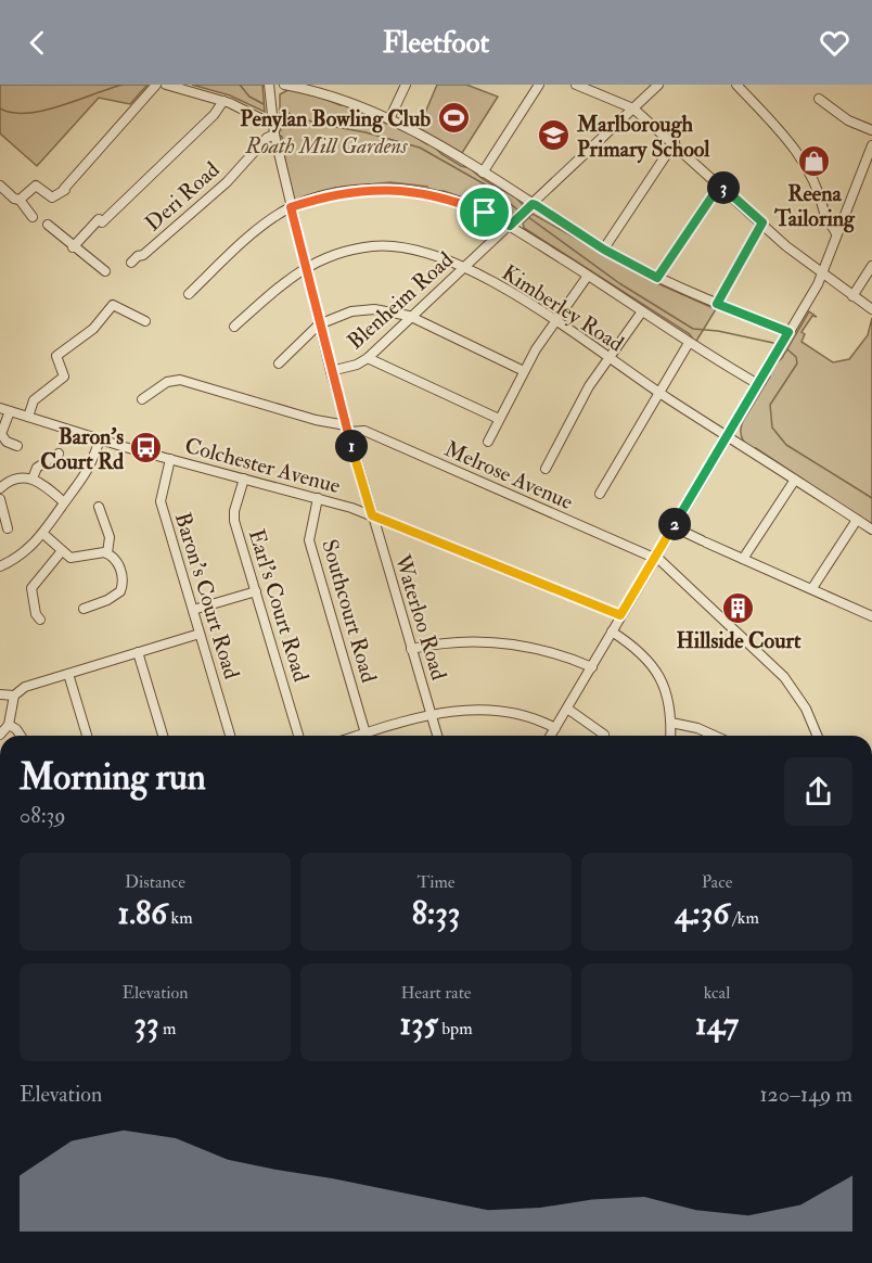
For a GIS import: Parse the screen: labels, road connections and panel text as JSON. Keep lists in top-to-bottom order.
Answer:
{
  "streets": {
    "street": [
      "Deri Road",
      "Blenheim Road",
      "Kimberley Road",
      "Colchester Avenue",
      "Melrose Avenue",
      "Baron's Court Road",
      "Earl's Court Road",
      "Southcourt Road",
      "Waterloo Road"
    ]
  },
  "crossings": [
    ["Deri Road", "Waterloo Road"],
    ["Blenheim Road", "Kimberley Road"],
    ["Blenheim Road", "Waterloo Road"],
    ["Kimberley Road", "Waterloo Road"],
    ["Colchester Avenue", "Baron's Court Road"],
    ["Colchester Avenue", "Earl's Court Road"],
    ["Colchester Avenue", "Southcourt Road"],
    ["Colchester Avenue", "Waterloo Road"],
    ["Melrose Avenue", "Waterloo Road"]
  ],
  "parks": ["Roath Mill Gardens"],
  "places": {
    "sports": ["Penylan Bowling Club"],
    "school or university": ["Marlborough Primary School"],
    "shop": ["Reena Tailoring"],
    "bus stop": ["Baron's Court Rd"],
    "building": ["Hillside Court"]
  },
  "page": {
    "header": "Fleetfoot",
    "pins": ["3", "1", "2"],
    "heading": ["Morning run", "08:39"],
    "stats": [
      ["Distance", "1.86 km"],
      ["Time", "8:33"],
      ["Pace", "4:36 /km"],
      ["Elevation", "33 m"],
      ["Heart rate", "135 bpm"],
      ["kcal", "147"]
    ],
    "chart": ["Elevation", "120–149 m"]
  }
}
